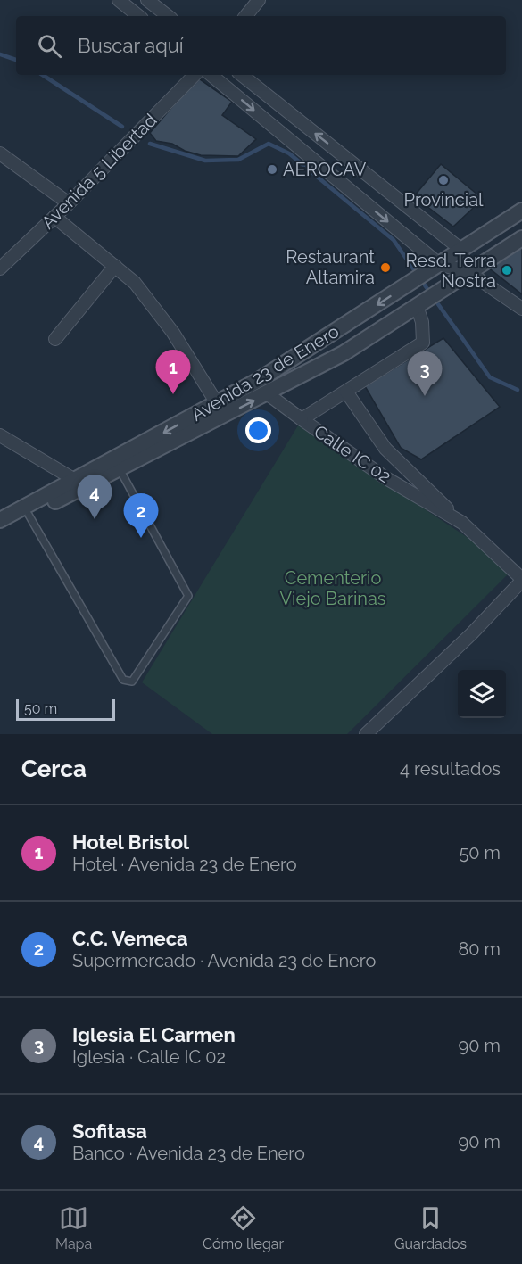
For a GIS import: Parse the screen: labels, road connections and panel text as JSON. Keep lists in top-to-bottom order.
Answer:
{
  "streets": {
    "street": ["Avenida 5 Libertad", "Avenida 23 de Enero", "Calle IC 02"]
  },
  "crossings": [
    ["Avenida 23 de Enero", "Calle IC 02"]
  ],
  "parks": ["Cementerio Viejo Barinas"],
  "places": [
    "AEROCAV",
    "Provincial",
    "Restaurant Altamira",
    "Resd. Terra Nostra"
  ],
  "scale_bar": "50 m",
  "page": {
    "search": "Buscar aquí",
    "pins": [
      "1",
      "3",
      "4",
      "2"
    ],
    "scale": "50 m",
    "heading": ["Cerca", "4 resultados"],
    "list": [
      {
        "mark": "1",
        "name": "Hotel Bristol",
        "note": "Hotel · Avenida 23 de Enero",
        "value": "50 m"
      },
      {
        "mark": "2",
        "name": "C.C. Vemeca",
        "note": "Supermercado · Avenida 23 de Enero",
        "value": "80 m"
      },
      {
        "mark": "3",
        "name": "Iglesia El Carmen",
        "note": "Iglesia · Calle IC 02",
        "value": "90 m"
      },
      {
        "mark": "4",
        "name": "Sofitasa",
        "note": "Banco · Avenida 23 de Enero",
        "value": "90 m"
      }
    ],
    "nav": ["Mapa", "Cómo llegar", "Guardados"]
  }
}
